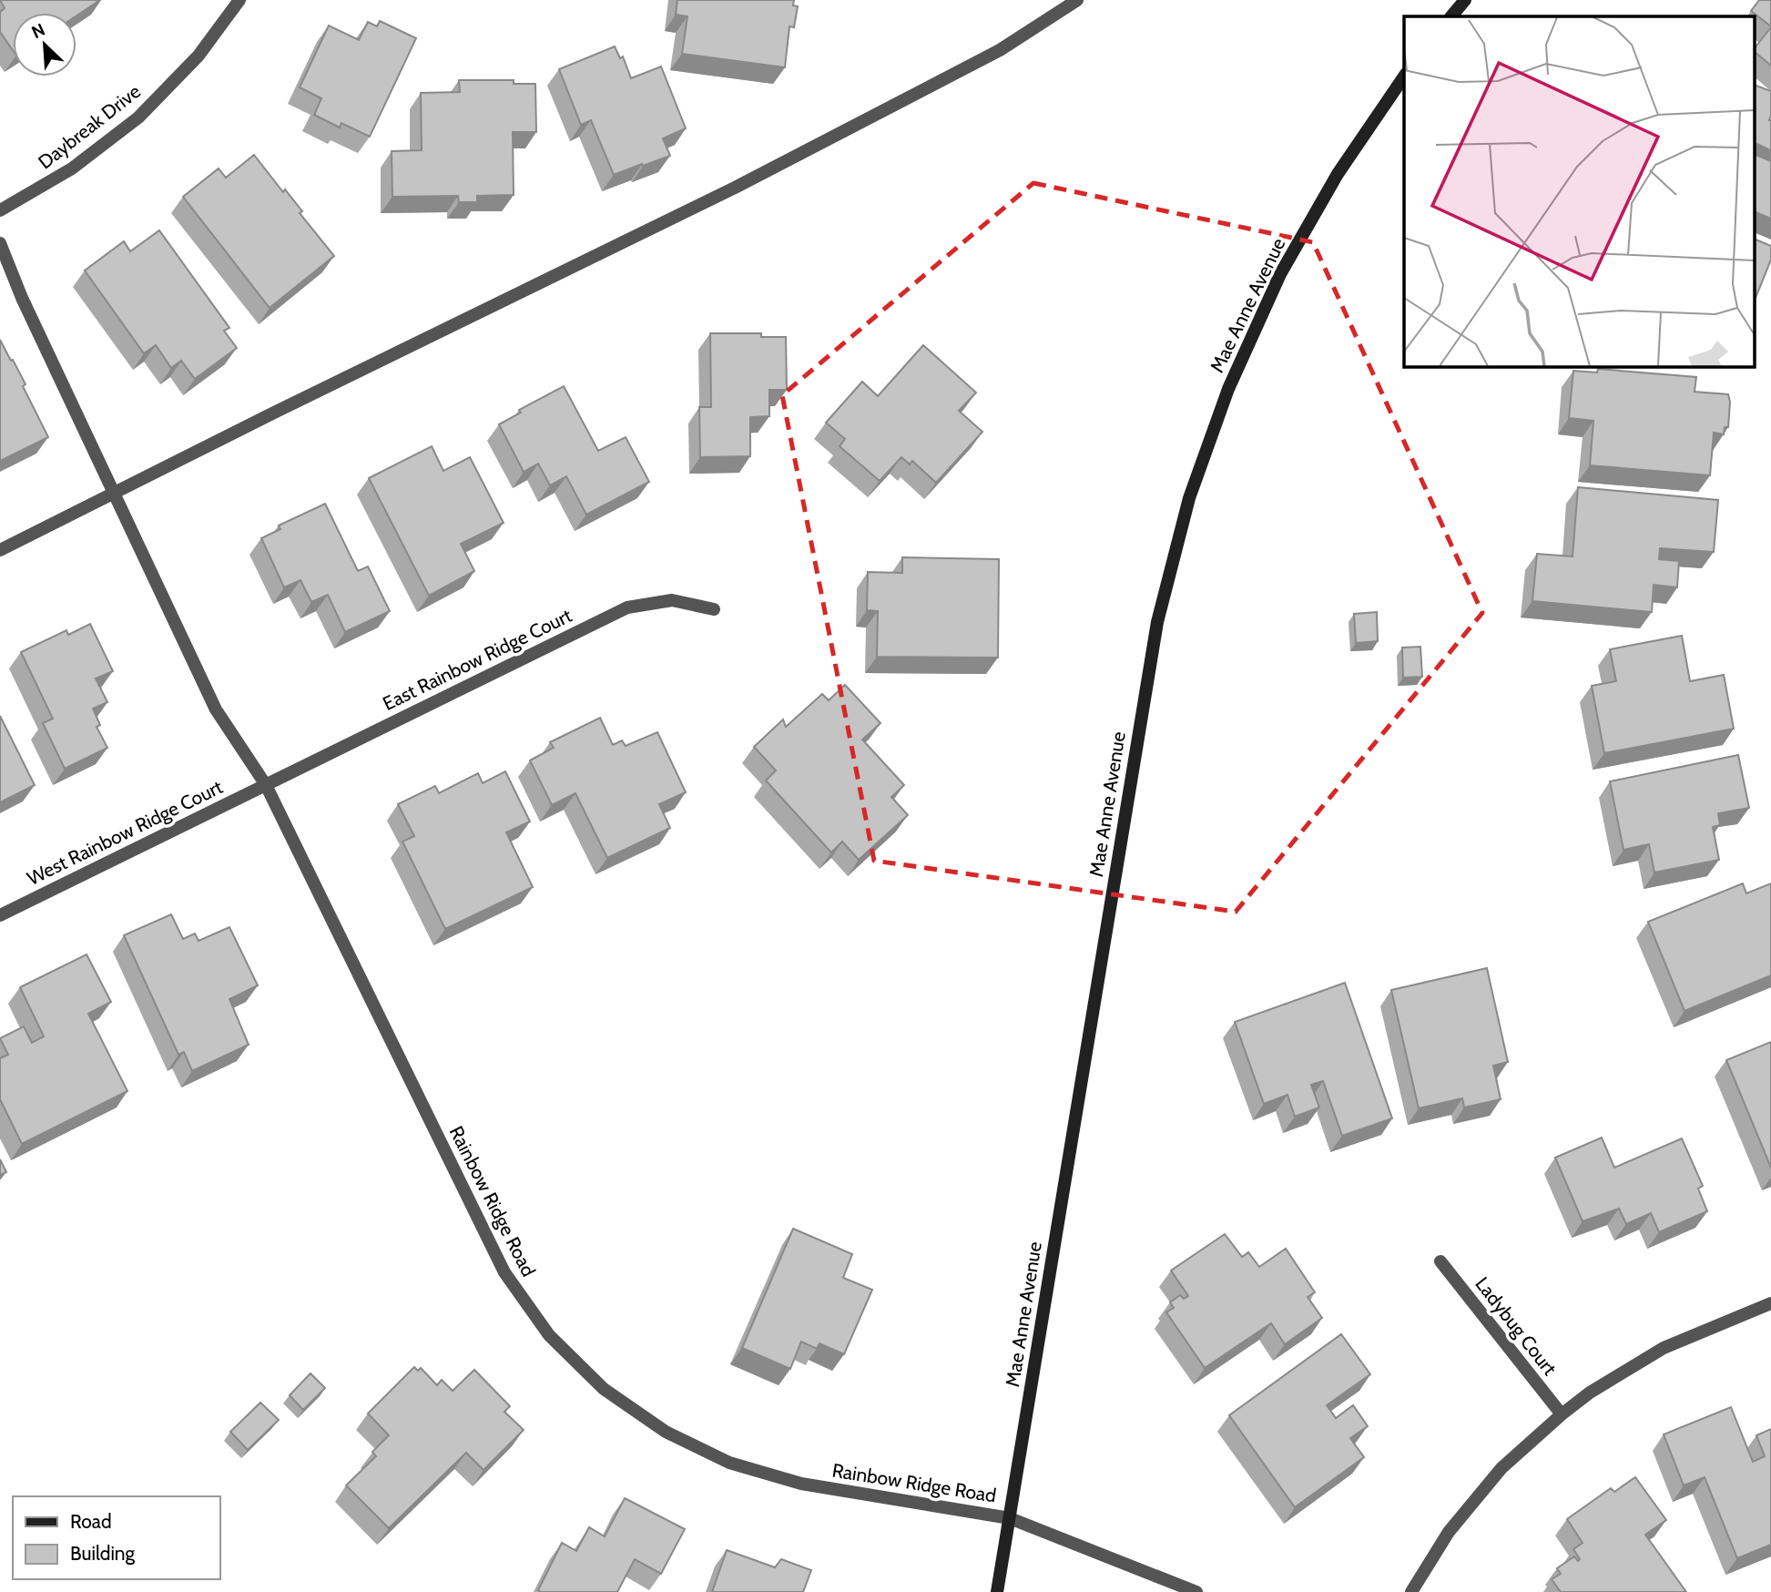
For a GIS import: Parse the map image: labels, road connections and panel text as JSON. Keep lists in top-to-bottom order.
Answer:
{
  "streets": {
    "main road": ["Mae Anne Avenue"],
    "street": [
      "Daybreak Drive",
      "East Rainbow Ridge Court",
      "West Rainbow Ridge Court",
      "Rainbow Ridge Road",
      "Ladybug Court"
    ]
  },
  "crossings": [
    ["Mae Anne Avenue", "Rainbow Ridge Road"],
    ["East Rainbow Ridge Court", "West Rainbow Ridge Court"],
    ["East Rainbow Ridge Court", "Rainbow Ridge Road"],
    ["West Rainbow Ridge Court", "Rainbow Ridge Road"]
  ],
  "legend": ["Road", "Building"],
  "north": "top left"
}
